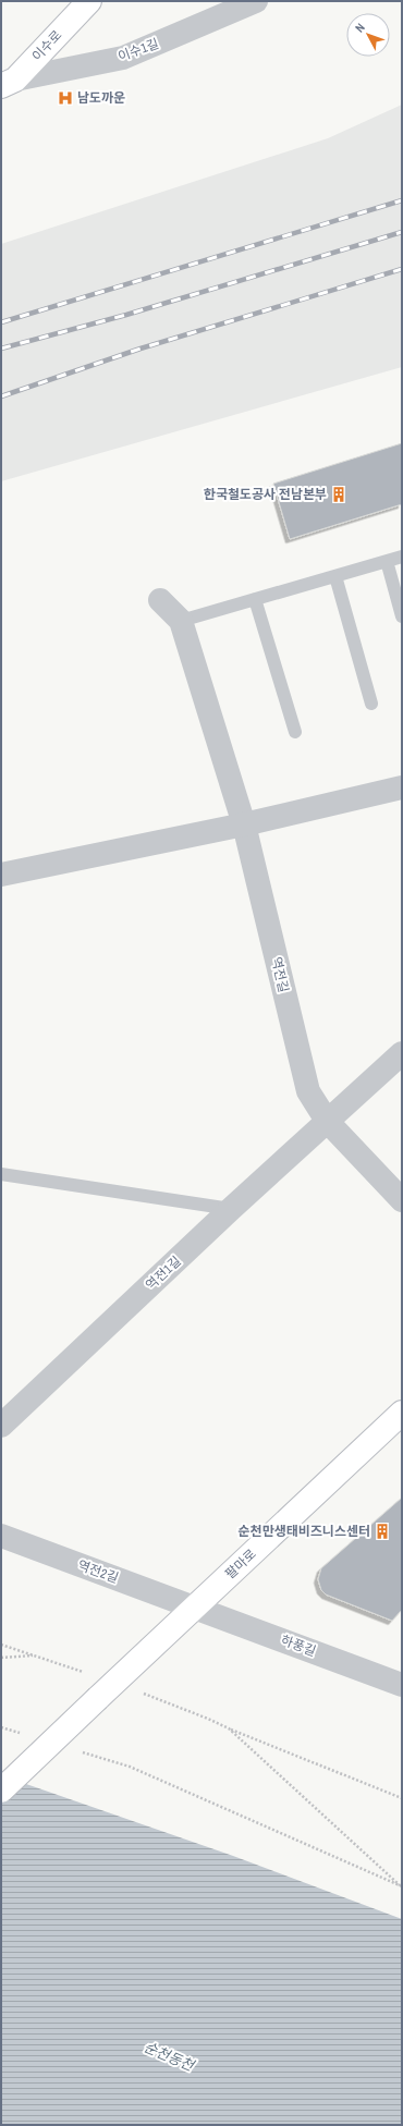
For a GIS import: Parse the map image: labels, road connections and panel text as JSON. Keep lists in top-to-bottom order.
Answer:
{
  "streets": {
    "main road": ["이수로", "팔마로"],
    "street": [
      "이수1길",
      "역전길",
      "역전1길",
      "역전2길",
      "하풍길"
    ]
  },
  "crossings": [
    ["이수로", "이수1길"],
    ["역전길", "역전1길"],
    ["팔마로", "역전2길"],
    ["팔마로", "하풍길"],
    ["역전2길", "하풍길"]
  ],
  "water": ["순천동천"],
  "places": {
    "hospital": ["남도까운"],
    "building": ["한국철도공사 전남본부", "순천만생태비즈니스센터"]
  },
  "north": "top left"
}
